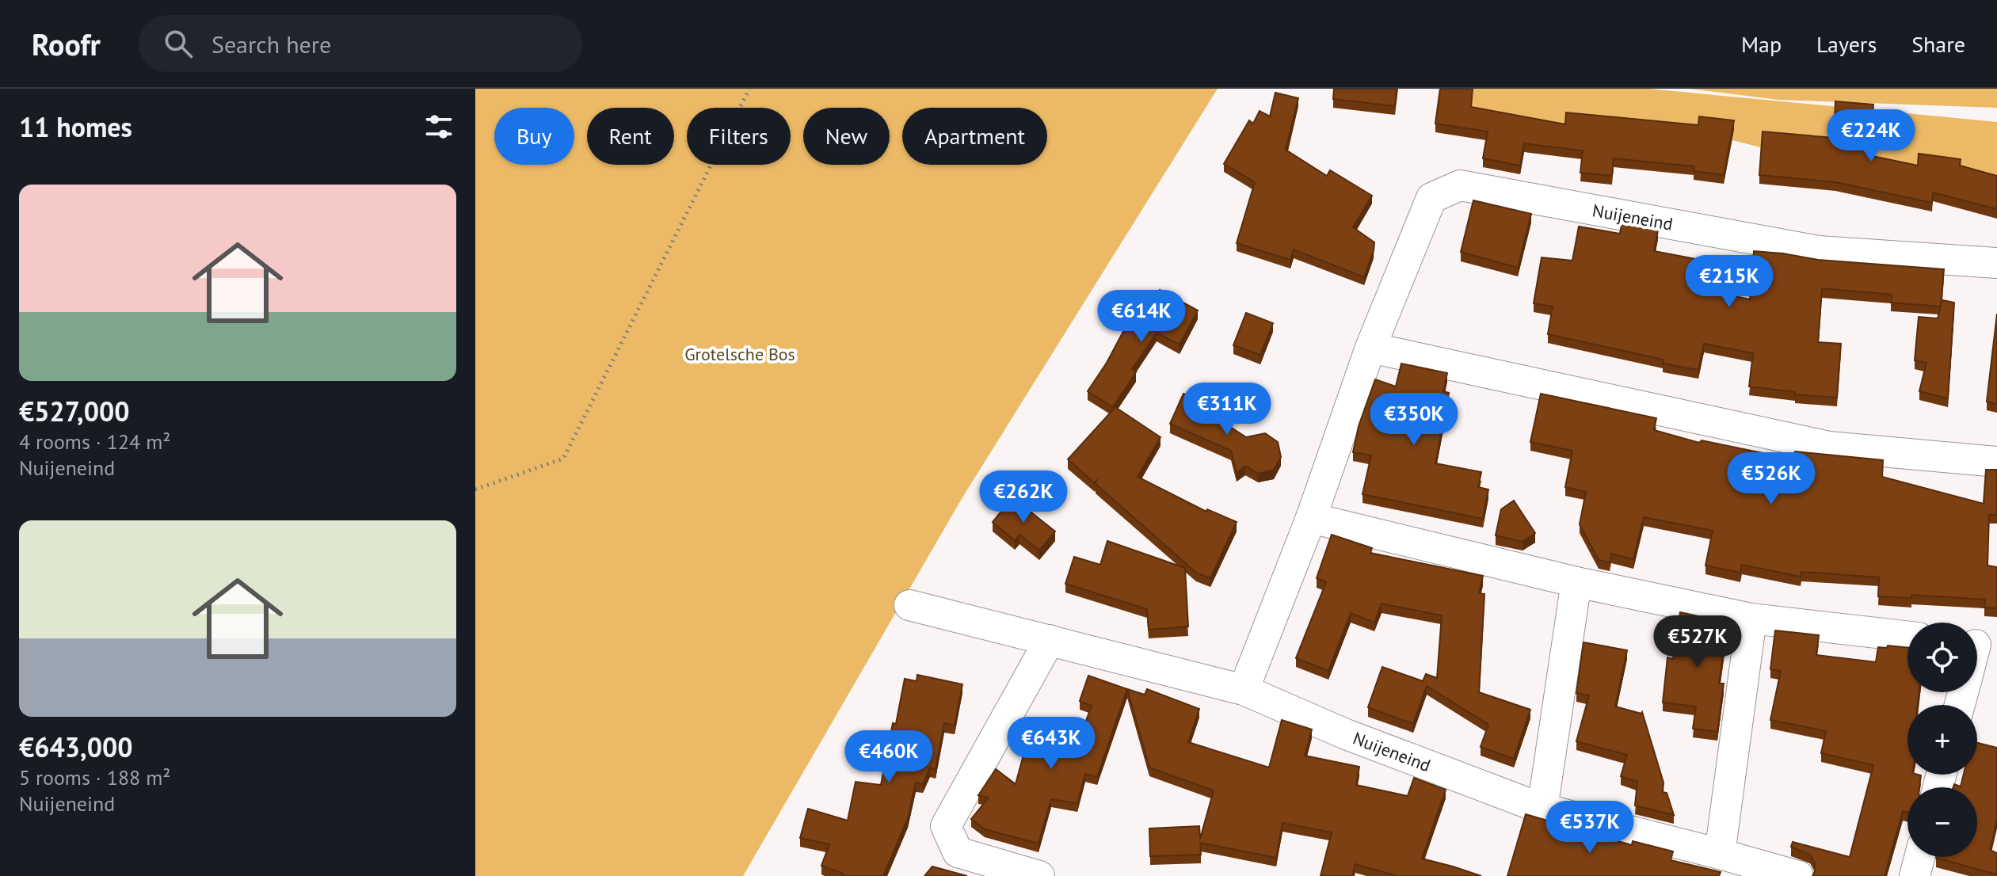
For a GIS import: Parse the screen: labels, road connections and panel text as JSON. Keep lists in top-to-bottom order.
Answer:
{
  "streets": {
    "street": ["Nuijeneind"]
  },
  "parks": ["Grotelsche Bos"],
  "page": {
    "header": "Roofr",
    "search": "Search here",
    "nav": ["Map", "Layers", "Share"],
    "heading": "11 homes",
    "chip": [
      "Buy",
      "Rent",
      "Filters",
      "New",
      "Apartment"
    ],
    "price": [
      "€224K",
      "€215K",
      "€614K",
      "€311K",
      "€350K",
      "€526K",
      "€262K",
      "€527K",
      "€643K",
      "€460K",
      "€537K"
    ],
    "list": [
      {
        "name": "€527,000",
        "note": "4 rooms · 124 m² · Nuijeneind"
      },
      {
        "name": "€643,000",
        "note": "5 rooms · 188 m² · Nuijeneind"
      }
    ],
    "map_buttons": ["+", "−"]
  }
}
